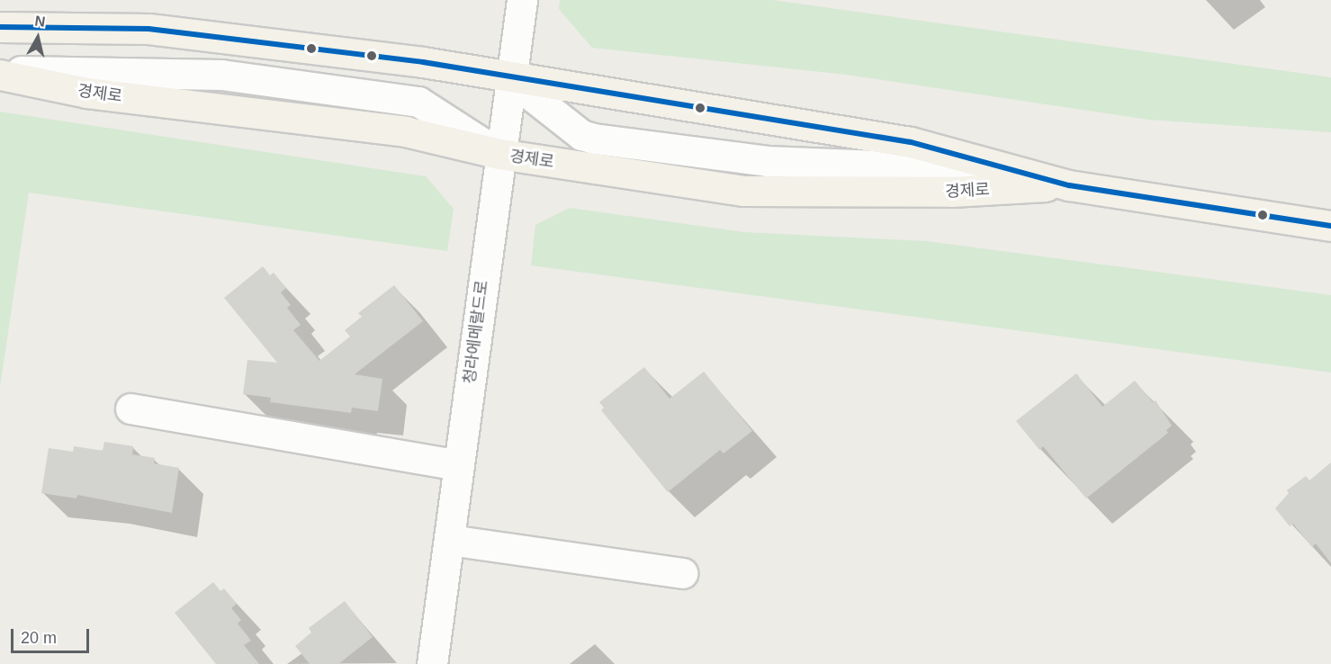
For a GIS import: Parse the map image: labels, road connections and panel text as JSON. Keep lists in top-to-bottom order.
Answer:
{
  "streets": {
    "main road": ["경제로"],
    "street": ["청라에메랄드로"]
  },
  "crossings": [
    ["경제로", "청라에메랄드로"]
  ],
  "scale_bar": "20 m",
  "north": "top"
}
